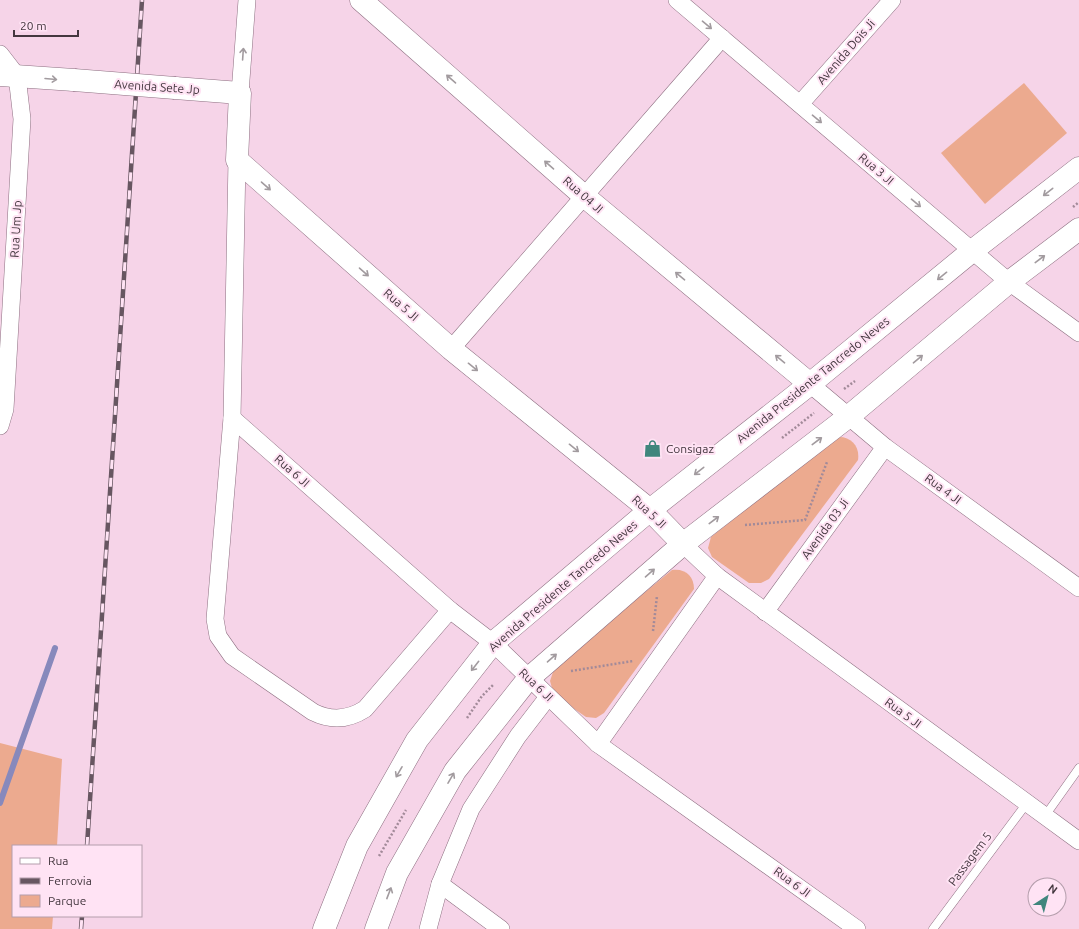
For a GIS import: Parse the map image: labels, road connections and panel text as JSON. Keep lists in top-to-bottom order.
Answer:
{
  "streets": {
    "street": [
      "Avenida Dois Ji",
      "Avenida Sete Jp",
      "Rua 3 JI",
      "Rua 04 JI",
      "Rua Um Jp",
      "Rua 5 JI",
      "Avenida Presidente Tancredo Neves",
      "Rua 6 JI",
      "Rua 4 JI",
      "Avenida 03 Ji"
    ],
    "lane": ["Passagem 5"]
  },
  "crossings": [
    ["Avenida Dois Ji", "Rua 3 JI"],
    ["Avenida Sete Jp", "Rua Um Jp"],
    ["Rua 3 JI", "Avenida Presidente Tancredo Neves"],
    ["Rua 04 JI", "Avenida Presidente Tancredo Neves"],
    ["Rua 04 JI", "Rua 4 JI"],
    ["Rua 5 JI", "Avenida Presidente Tancredo Neves"],
    ["Rua 5 JI", "Avenida 03 Ji"],
    ["Rua 5 JI", "Passagem 5"],
    ["Avenida Presidente Tancredo Neves", "Rua 6 JI"],
    ["Avenida Presidente Tancredo Neves", "Rua 4 JI"],
    ["Rua 4 JI", "Avenida 03 Ji"]
  ],
  "one_way": [
    "Avenida Sete Jp",
    "Rua 3 JI",
    "Rua 04 JI",
    "Rua 5 JI"
  ],
  "places": {
    "shop": ["Consigaz"]
  },
  "legend": ["Rua", "Ferrovia", "Parque"],
  "scale_bar": "20 m",
  "north": "top right"
}
